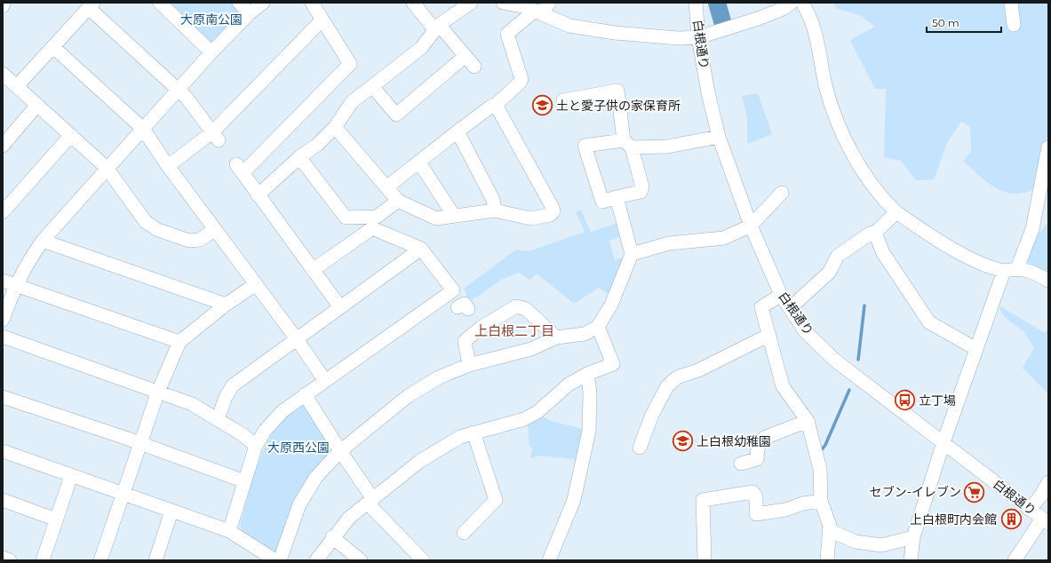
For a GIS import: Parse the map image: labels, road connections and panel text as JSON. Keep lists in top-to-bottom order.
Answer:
{
  "streets": {
    "street": ["白根通り"]
  },
  "districts": ["上白根二丁目"],
  "parks": ["大原南公園", "大原西公園"],
  "places": {
    "school or university": ["土と愛子供の家保育所", "上白根幼稚園"],
    "bus stop": ["立丁場"],
    "supermarket": ["セブン-イレブン"],
    "building": ["上白根町内会館"]
  },
  "scale_bar": "50 m"
}
